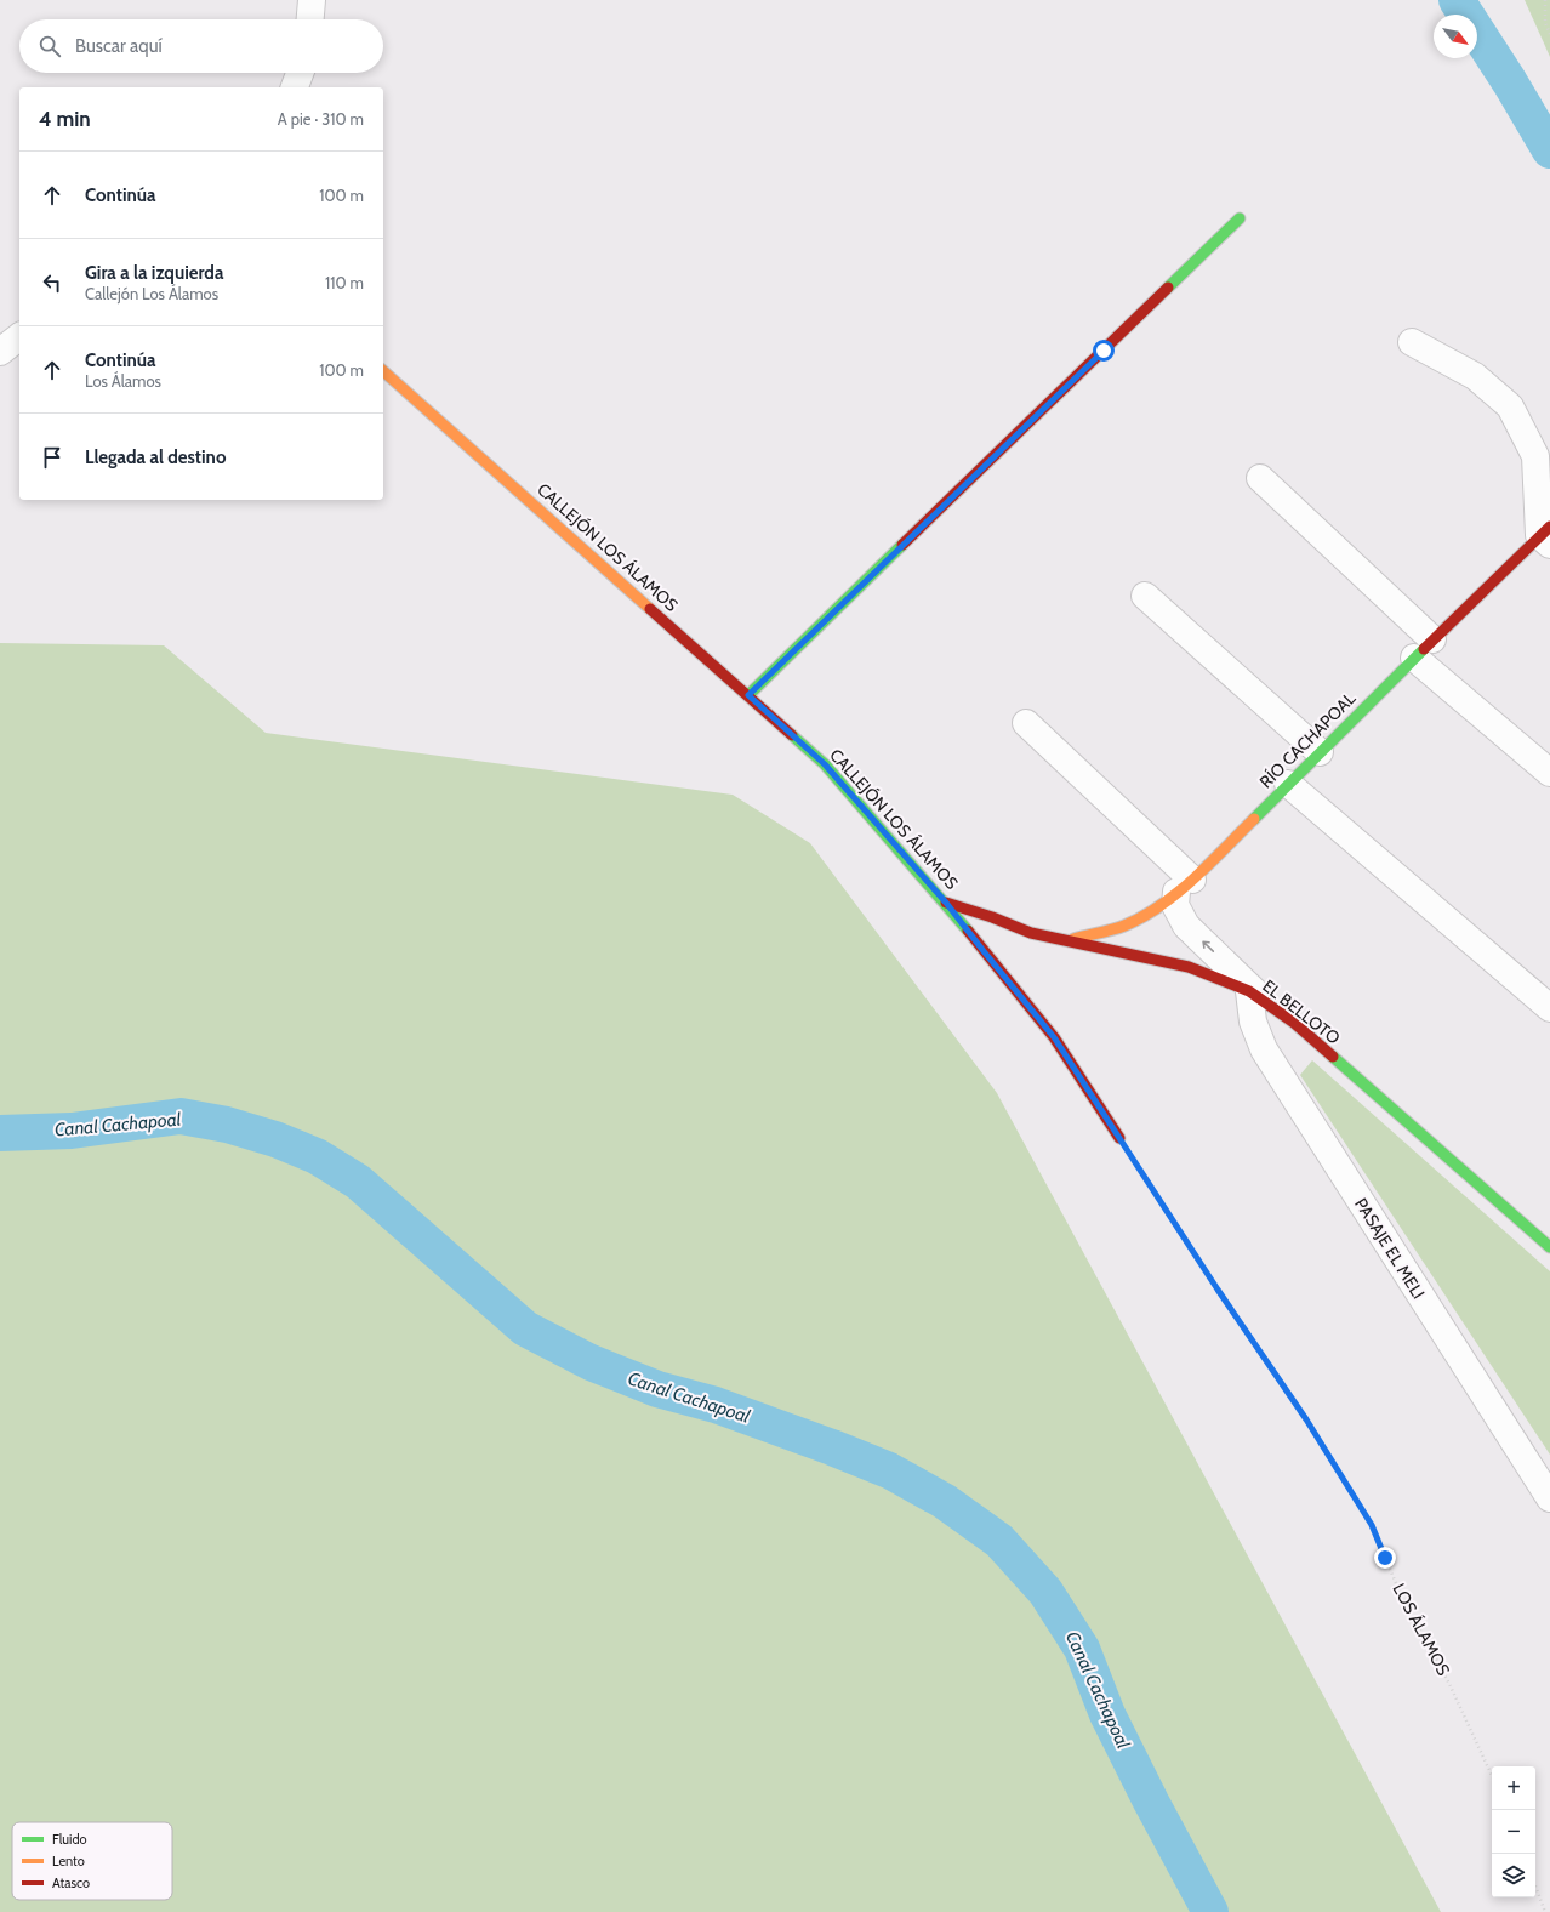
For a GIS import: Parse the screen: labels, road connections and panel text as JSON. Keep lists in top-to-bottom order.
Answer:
{
  "streets": {
    "street": [
      "CALLEJÓN LOS ÁLAMOS",
      "RÍO CACHAPOAL",
      "EL BELLOTO",
      "PASAJE EL MELI"
    ],
    "path": ["LOS ÁLAMOS"]
  },
  "crossings": [
    ["CALLEJÓN LOS ÁLAMOS", "EL BELLOTO"],
    ["CALLEJÓN LOS ÁLAMOS", "LOS ÁLAMOS"],
    ["RÍO CACHAPOAL", "EL BELLOTO"],
    ["EL BELLOTO", "PASAJE EL MELI"]
  ],
  "water": ["Canal Cachapoal"],
  "legend": ["Fluido", "Lento", "Atasco"],
  "north": "bottom right",
  "page": {
    "search": "Buscar aquí",
    "heading": ["4 min", "A pie · 310 m"],
    "list": [
      ["Continúa", "100 m"],
      ["Gira a la izquierda", "Callejón Los Álamos", "110 m"],
      ["Continúa", "Los Álamos", "100 m"],
      "Llegada al destino"
    ],
    "map_buttons": ["+", "−"]
  }
}
